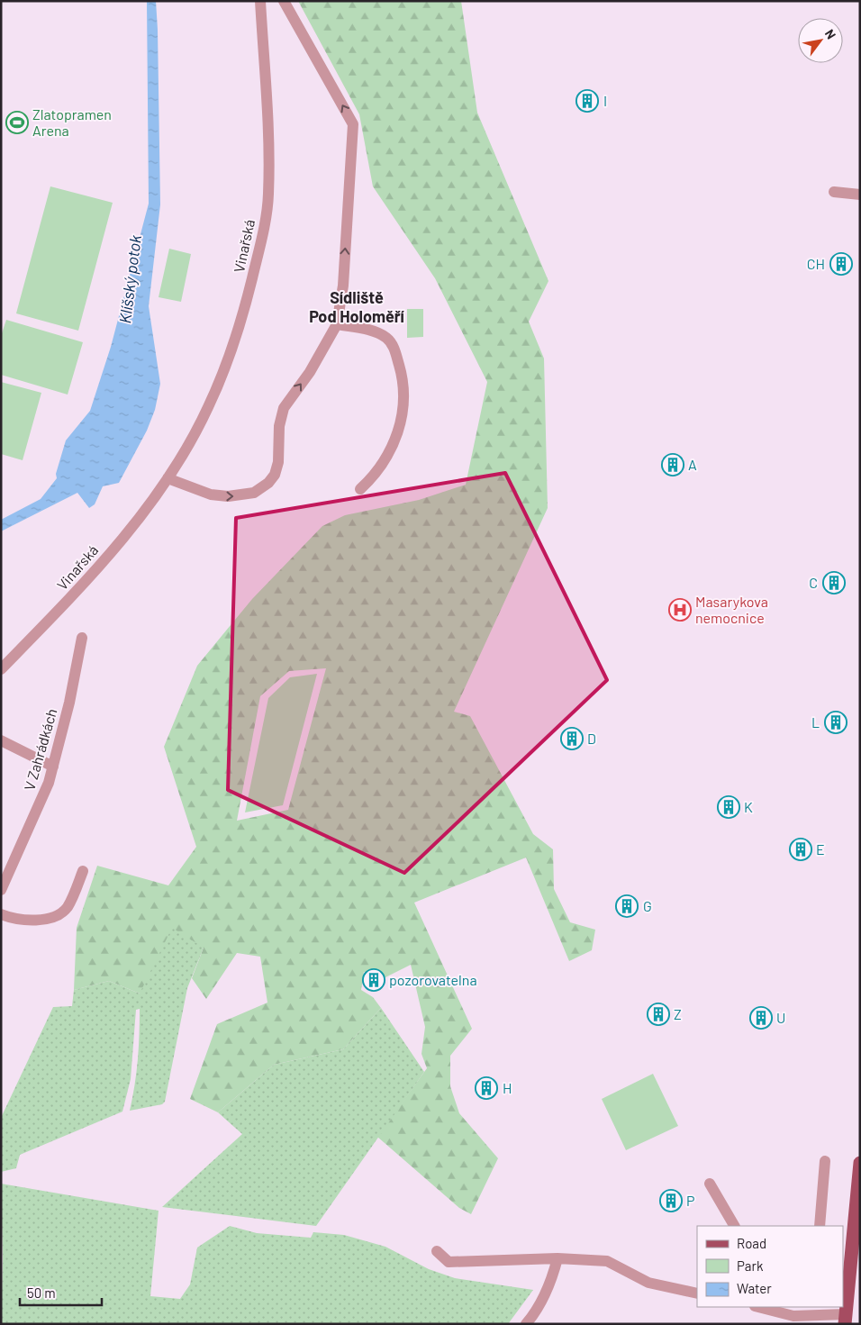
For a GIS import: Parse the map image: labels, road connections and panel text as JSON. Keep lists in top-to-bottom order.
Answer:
{
  "streets": {
    "street": ["Vinařská", "V Zahrádkách"]
  },
  "districts": ["Sídliště Pod Holoměří"],
  "water": ["Klíšský potok"],
  "places": {
    "building": [
      "I",
      "CH",
      "A",
      "C",
      "L",
      "D",
      "K",
      "E",
      "G",
      "pozorovatelna",
      "Z",
      "U",
      "H",
      "P"
    ],
    "sports": ["Zlatopramen Arena"],
    "hospital": ["Masarykova nemocnice"]
  },
  "legend": ["Road", "Park", "Water"],
  "scale_bar": "50 m",
  "north": "top right"
}
